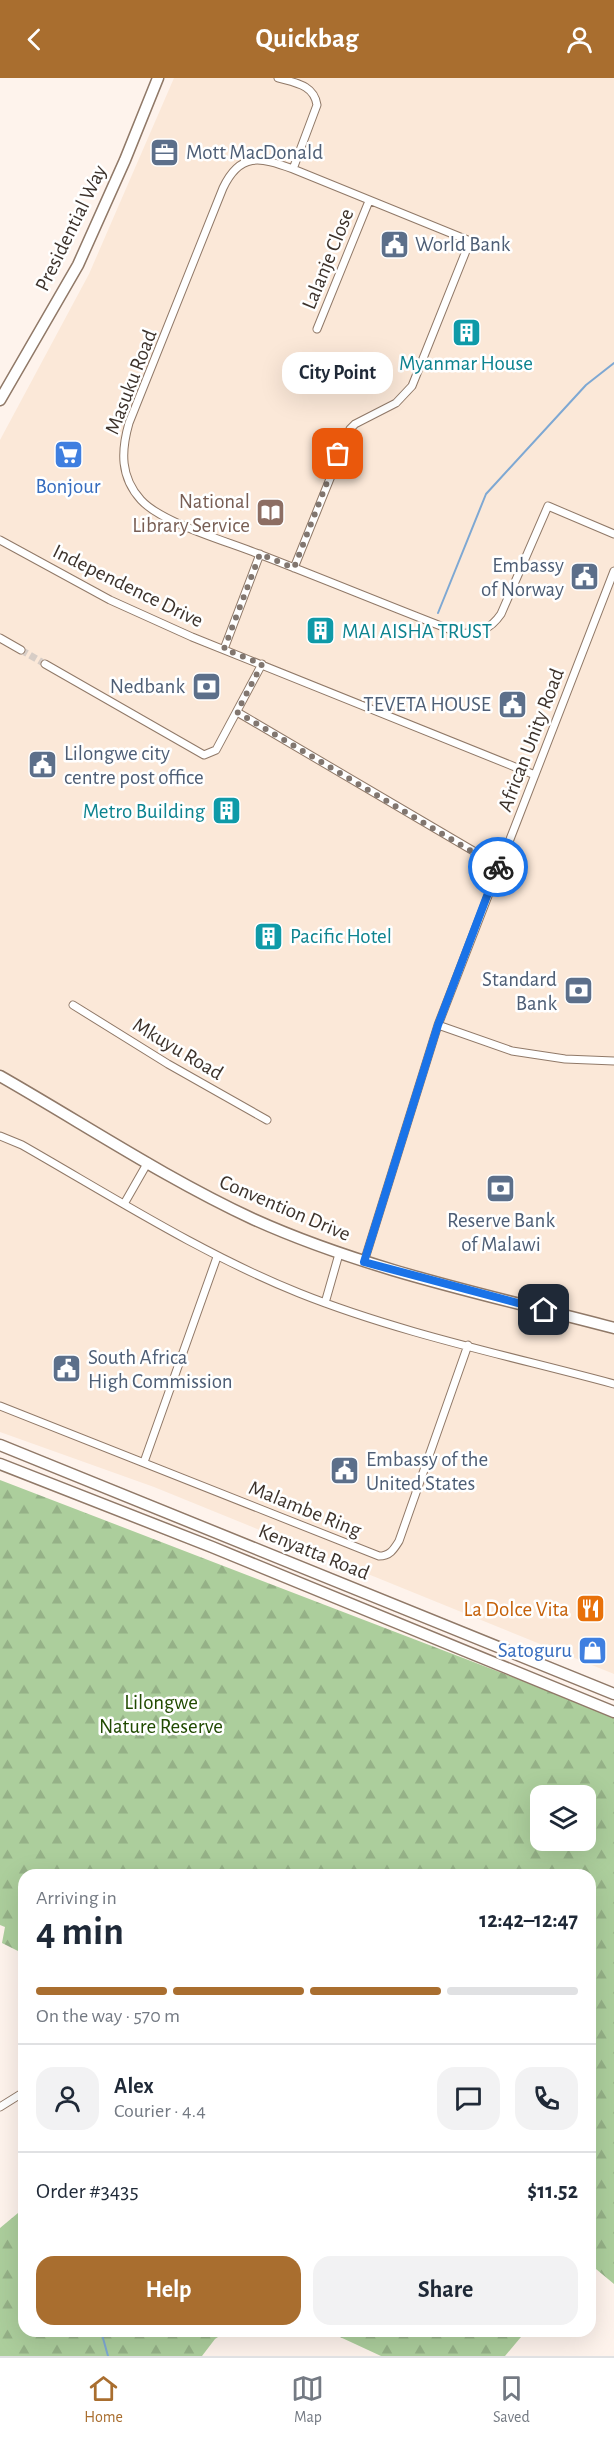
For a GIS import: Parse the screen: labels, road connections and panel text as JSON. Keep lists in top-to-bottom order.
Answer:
{
  "streets": {
    "main road": ["Presidential Way", "Convention Drive", "Kenyatta Road"],
    "street": [
      "Lalanje Close",
      "Masuku Road",
      "Independence Drive",
      "African Unity Road",
      "Mkuyu Road",
      "Malambe Ring"
    ]
  },
  "crossings": [
    ["Lalanje Close", "Masuku Road"],
    ["Independence Drive", "African Unity Road"],
    ["African Unity Road", "Convention Drive"]
  ],
  "parks": ["Lilongwe Nature Reserve"],
  "places": {
    "office": ["Mott MacDonald"],
    "public building": [
      "World Bank",
      "Embassy of Norway",
      "TEVETA HOUSE",
      "Lilongwe city centre post office",
      "South Africa High Commission",
      "Embassy of the United States"
    ],
    "building": [
      "Myanmar House",
      "MAI AISHA TRUST",
      "Metro Building",
      "Pacific Hotel"
    ],
    "other": ["City Point"],
    "supermarket": ["Bonjour"],
    "library": ["National Library Service"],
    "bank": ["Nedbank", "Standard Bank", "Reserve Bank of Malawi"],
    "restaurant": ["La Dolce Vita"],
    "shop": ["Satoguru"]
  },
  "page": {
    "header": "Quickbag",
    "bubble": "City Point",
    "heading": ["4 min", "Arriving in", "12:42–12:47"],
    "panel": [
      "Alex",
      "Courier · 4.4",
      "Order #3435",
      "$11.52"
    ],
    "bar": "On the way · 570 m",
    "buttons": ["Help", "Share"],
    "tabs": ["Home", "Map", "Saved"]
  }
}
